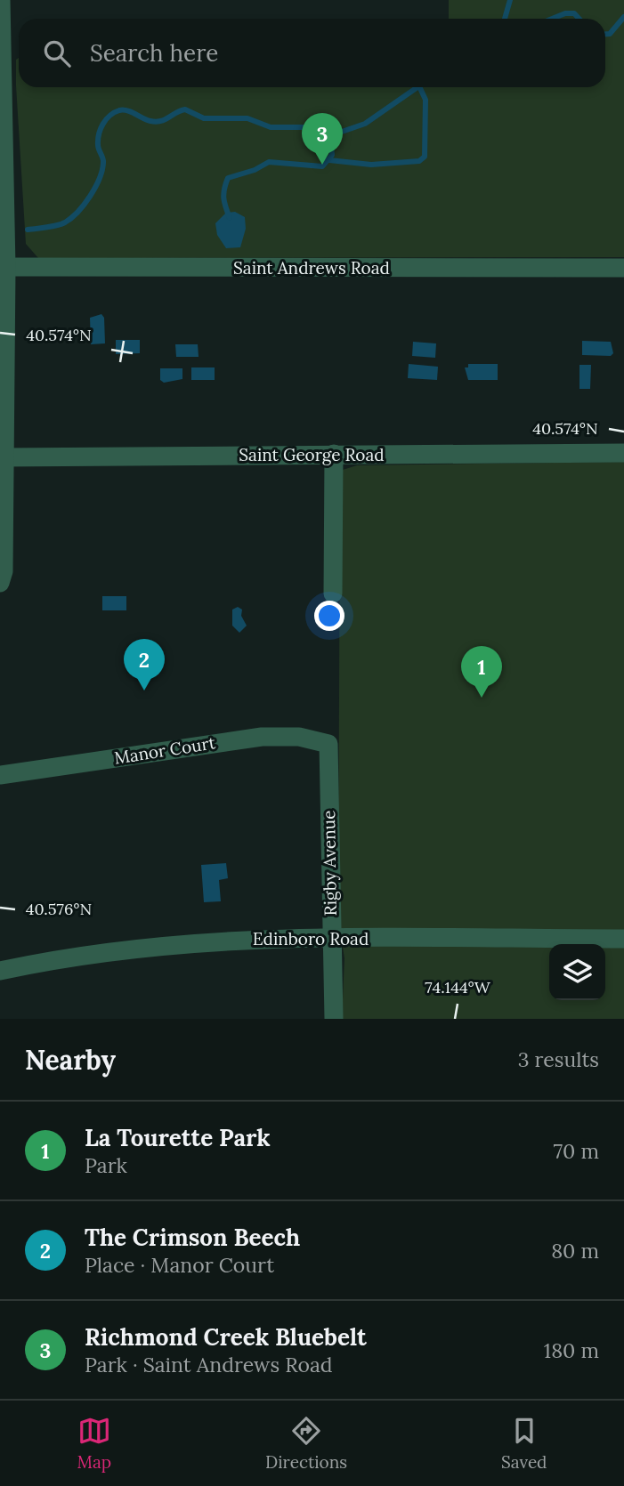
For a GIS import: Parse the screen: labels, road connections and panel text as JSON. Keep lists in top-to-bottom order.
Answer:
{
  "streets": {
    "street": [
      "Saint Andrews Road",
      "Saint George Road",
      "Manor Court",
      "Rigby Avenue",
      "Edinboro Road"
    ]
  },
  "crossings": [
    ["Manor Court", "Rigby Avenue"],
    ["Rigby Avenue", "Edinboro Road"]
  ],
  "page": {
    "search": "Search here",
    "pins": ["3", "2", "1"],
    "heading": ["Nearby", "3 results"],
    "list": [
      {
        "mark": "1",
        "name": "La Tourette Park",
        "note": "Park",
        "value": "70 m"
      },
      {
        "mark": "2",
        "name": "The Crimson Beech",
        "note": "Place · Manor Court",
        "value": "80 m"
      },
      {
        "mark": "3",
        "name": "Richmond Creek Bluebelt",
        "note": "Park · Saint Andrews Road",
        "value": "180 m"
      }
    ],
    "nav": ["Map", "Directions", "Saved"]
  },
  "coordinates": ["40.574°N", "40.576°N", "74.144°W"]
}
